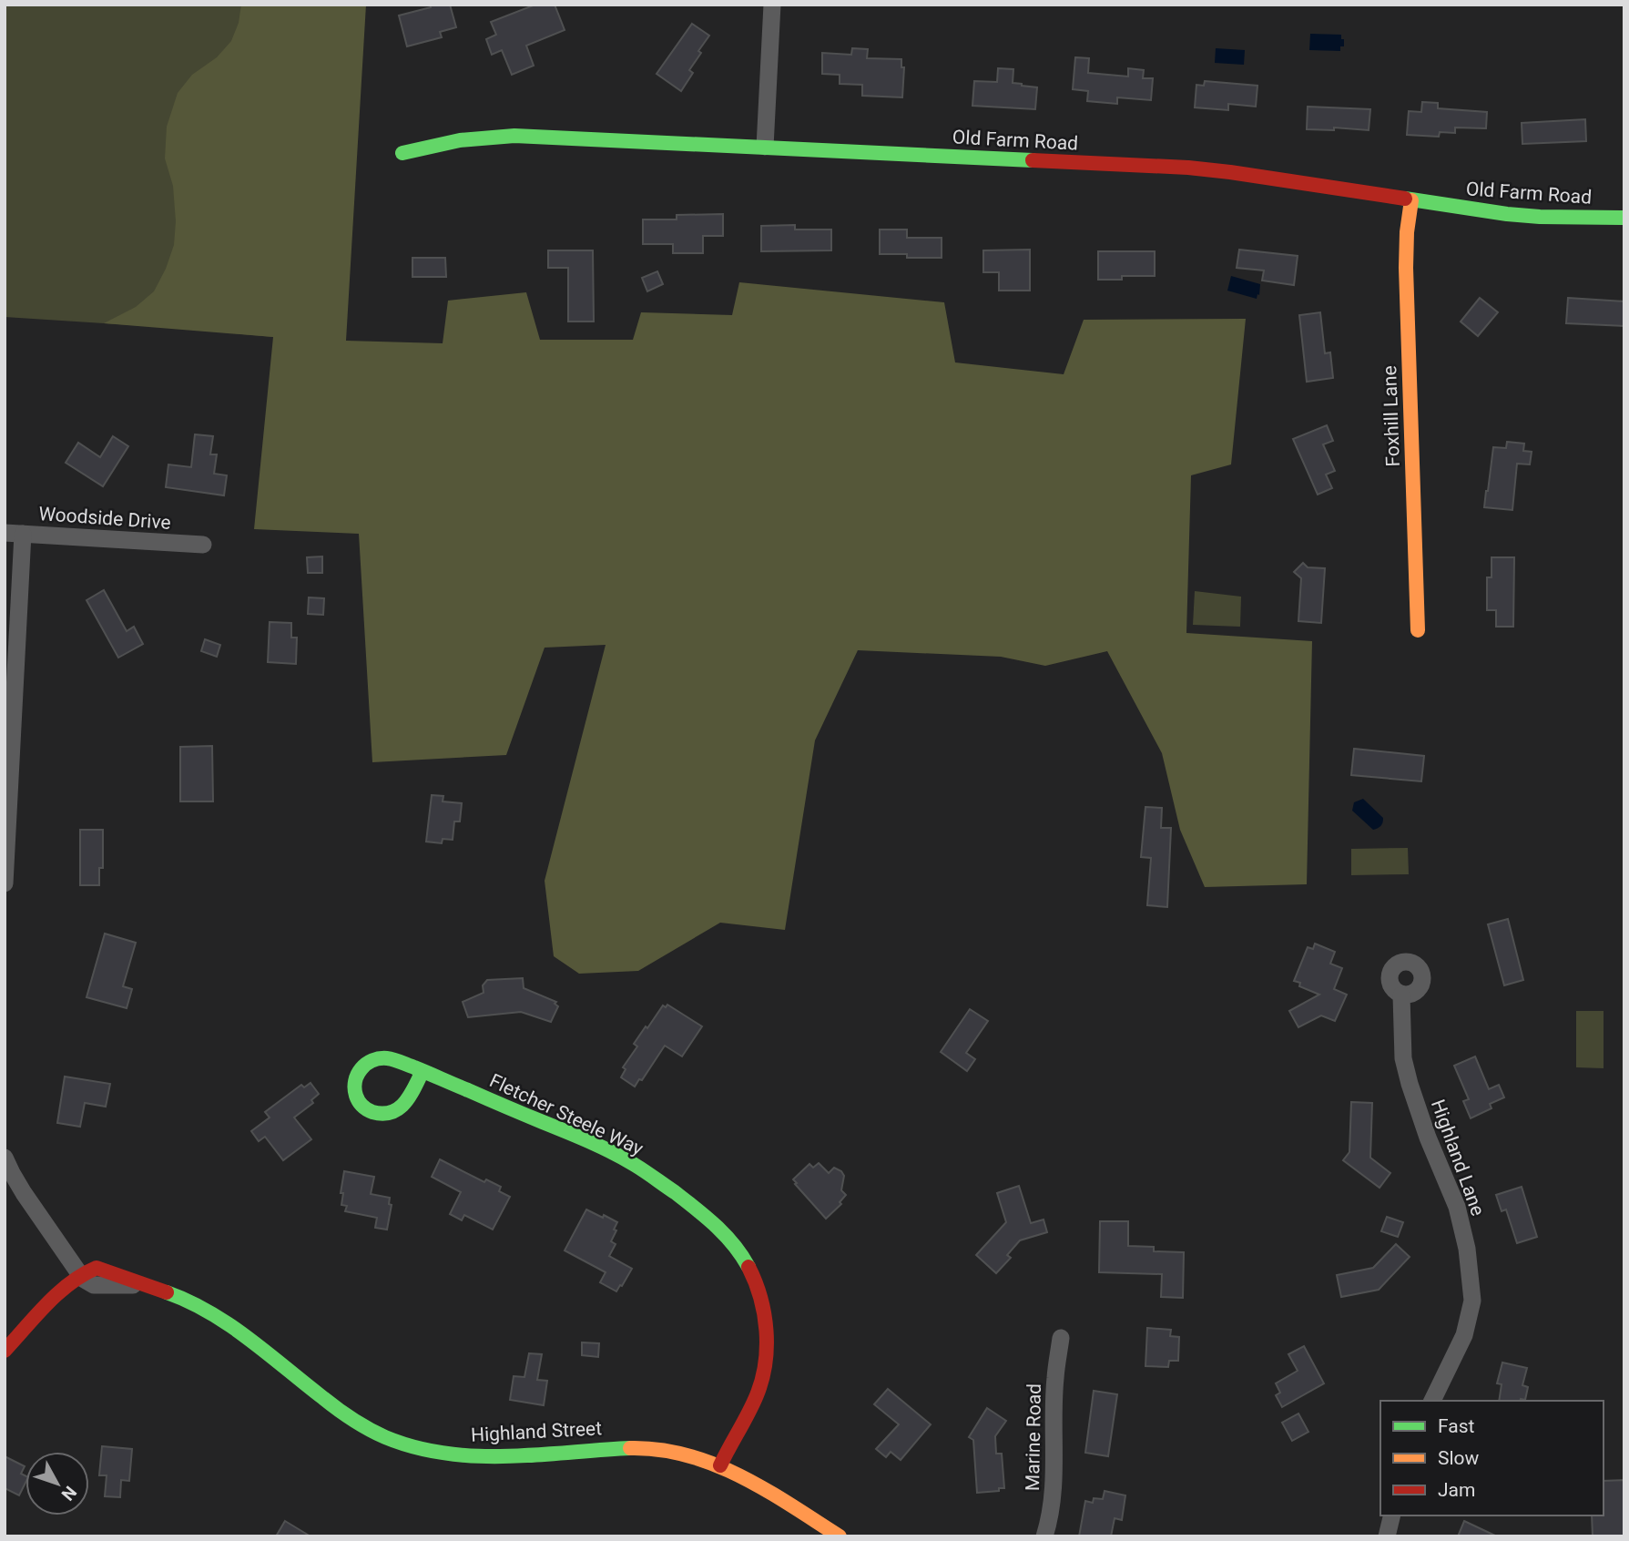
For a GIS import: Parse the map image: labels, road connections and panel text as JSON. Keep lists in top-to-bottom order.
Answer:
{
  "streets": {
    "street": [
      "Old Farm Road",
      "Foxhill Lane",
      "Woodside Drive",
      "Fletcher Steele Way",
      "Highland Lane",
      "Highland Street",
      "Marine Road"
    ]
  },
  "crossings": [
    ["Old Farm Road", "Foxhill Lane"],
    ["Fletcher Steele Way", "Highland Street"]
  ],
  "legend": ["Fast", "Slow", "Jam"],
  "north": "bottom right"
}
